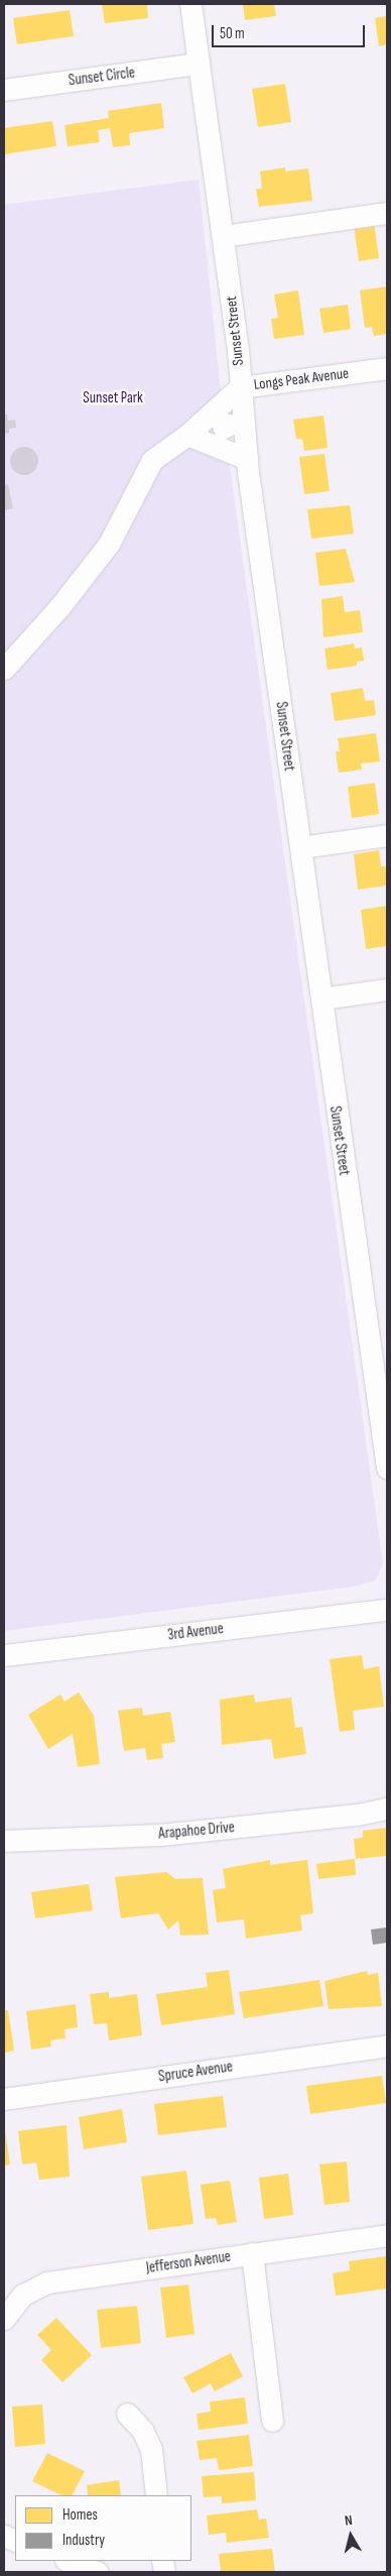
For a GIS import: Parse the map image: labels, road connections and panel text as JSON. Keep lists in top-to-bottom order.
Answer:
{
  "streets": {
    "street": [
      "Sunset Circle",
      "Sunset Street",
      "Longs Peak Avenue",
      "3rd Avenue",
      "Arapahoe Drive",
      "Spruce Avenue",
      "Jefferson Avenue"
    ]
  },
  "crossings": [
    ["Sunset Circle", "Sunset Street"],
    ["Sunset Street", "Longs Peak Avenue"]
  ],
  "parks": ["Sunset Park"],
  "legend": ["Homes", "Industry"],
  "scale_bar": "50 m",
  "north": "top"
}
